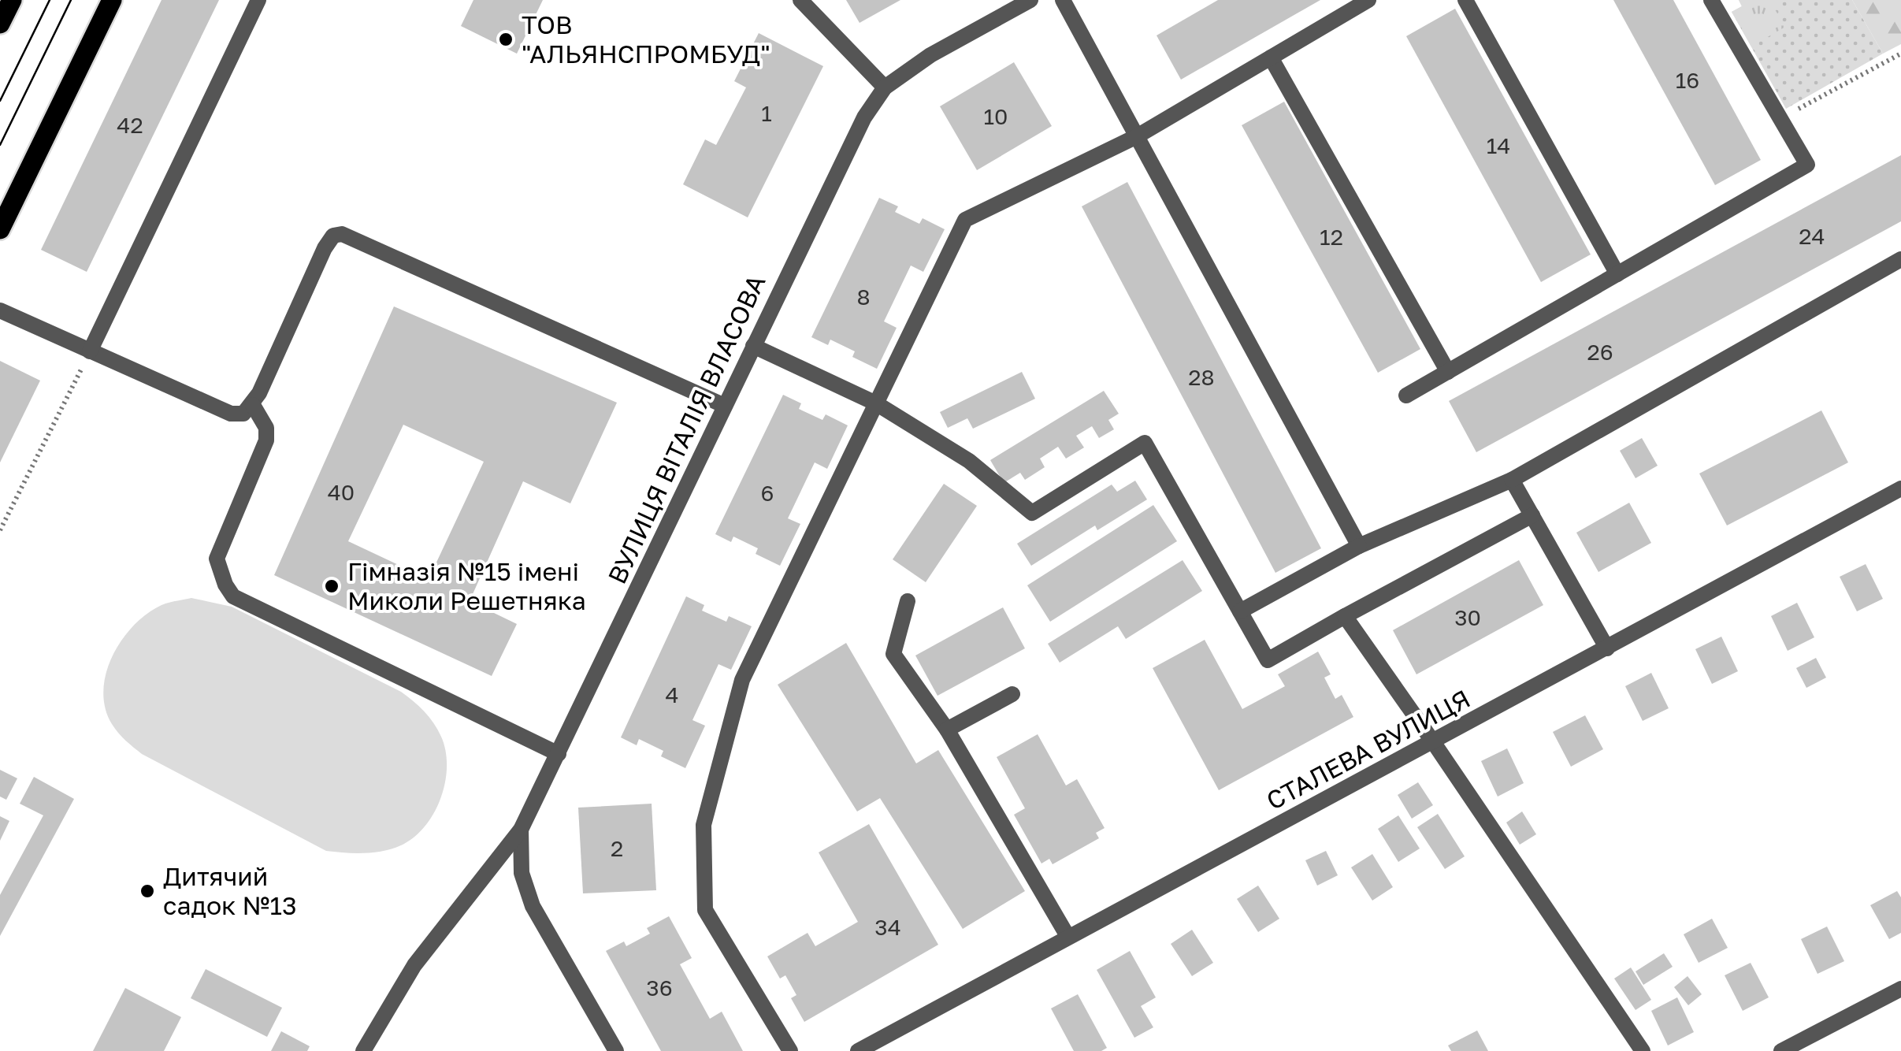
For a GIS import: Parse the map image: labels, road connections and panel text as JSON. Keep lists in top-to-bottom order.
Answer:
{
  "streets": {
    "street": ["ВУЛИЦЯ ВІТАЛІЯ ВЛАСОВА", "СТАЛЕВА ВУЛИЦЯ"]
  },
  "places": ["ТОВ \"АЛЬЯНСПРОМБУД\"", "Гімназія №15 імені Миколи Решетняка", "Дитячий садок №13"],
  "house_numbers": [
    "16",
    "1",
    "10",
    "42",
    "14",
    "24",
    "12",
    "8",
    "26",
    "28",
    "40",
    "6",
    "30",
    "4",
    "2",
    "34",
    "36"
  ]
}
